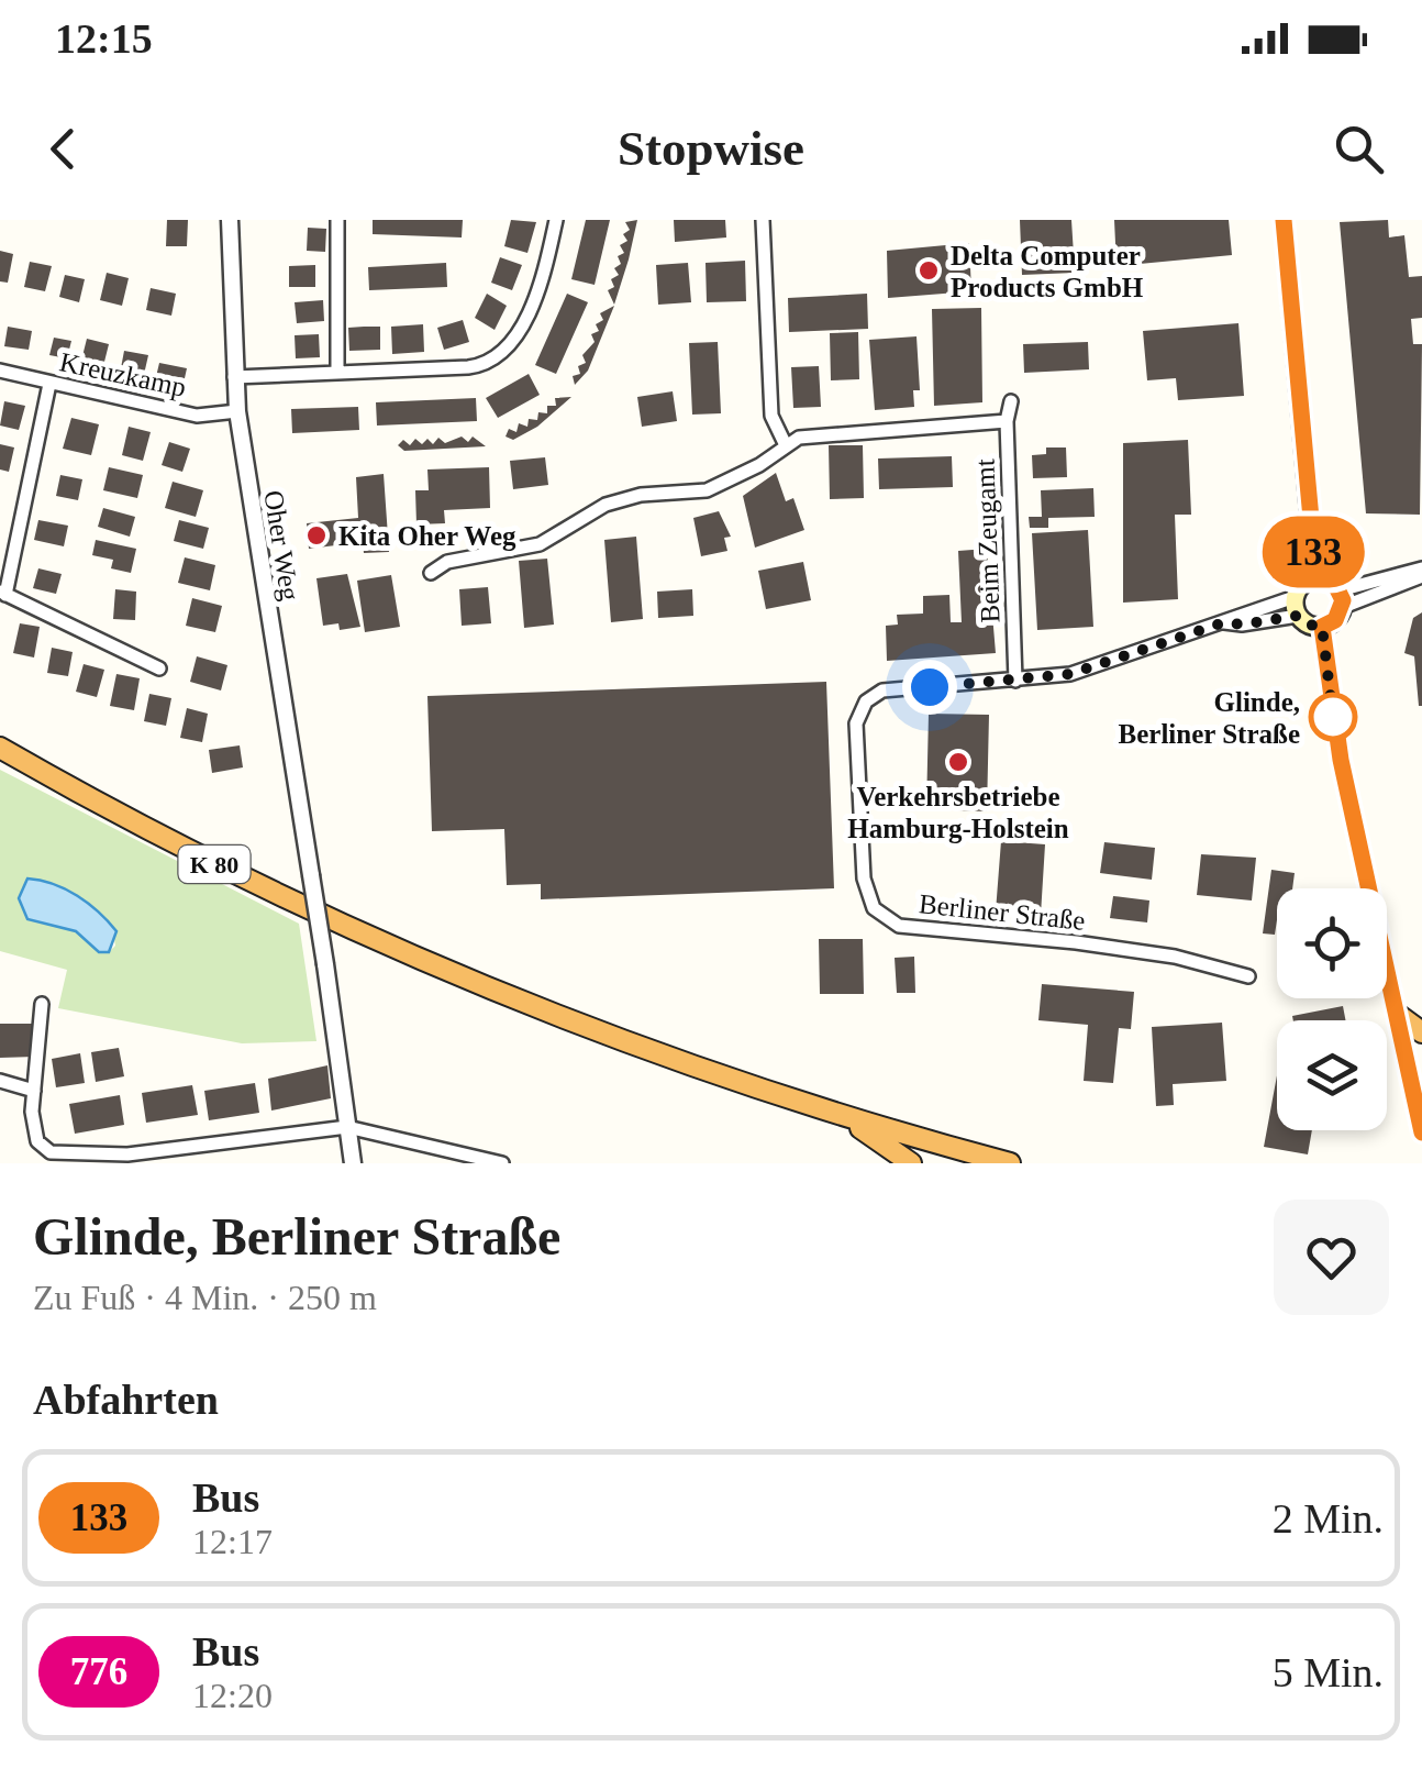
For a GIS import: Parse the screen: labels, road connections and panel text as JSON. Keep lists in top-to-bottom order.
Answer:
{
  "streets": {
    "highway": ["K 80"],
    "street": [
      "Kreuzkamp",
      "Beim Zeugamt",
      "Oher Weg",
      "Berliner Straße"
    ]
  },
  "crossings": [
    ["Kreuzkamp", "Oher Weg"],
    ["Beim Zeugamt", "Berliner Straße"]
  ],
  "places": [
    "Delta Computer Products GmbH",
    "Kita Oher Weg",
    "Glinde, Berliner Straße",
    "Verkehrsbetriebe Hamburg-Holstein"
  ],
  "lines": ["bus line 133"],
  "page": {
    "status": "12:15",
    "header": "Stopwise",
    "on_map": "133",
    "heading": [
      ["Glinde, Berliner Straße", "Zu Fuß · 4 Min. · 250 m"],
      "Abfahrten"
    ],
    "list": [
      {
        "mark": "133",
        "name": "Bus",
        "note": "12:17",
        "value": "2 Min."
      },
      {
        "mark": "776",
        "name": "Bus",
        "note": "12:20",
        "value": "5 Min."
      }
    ]
  }
}
